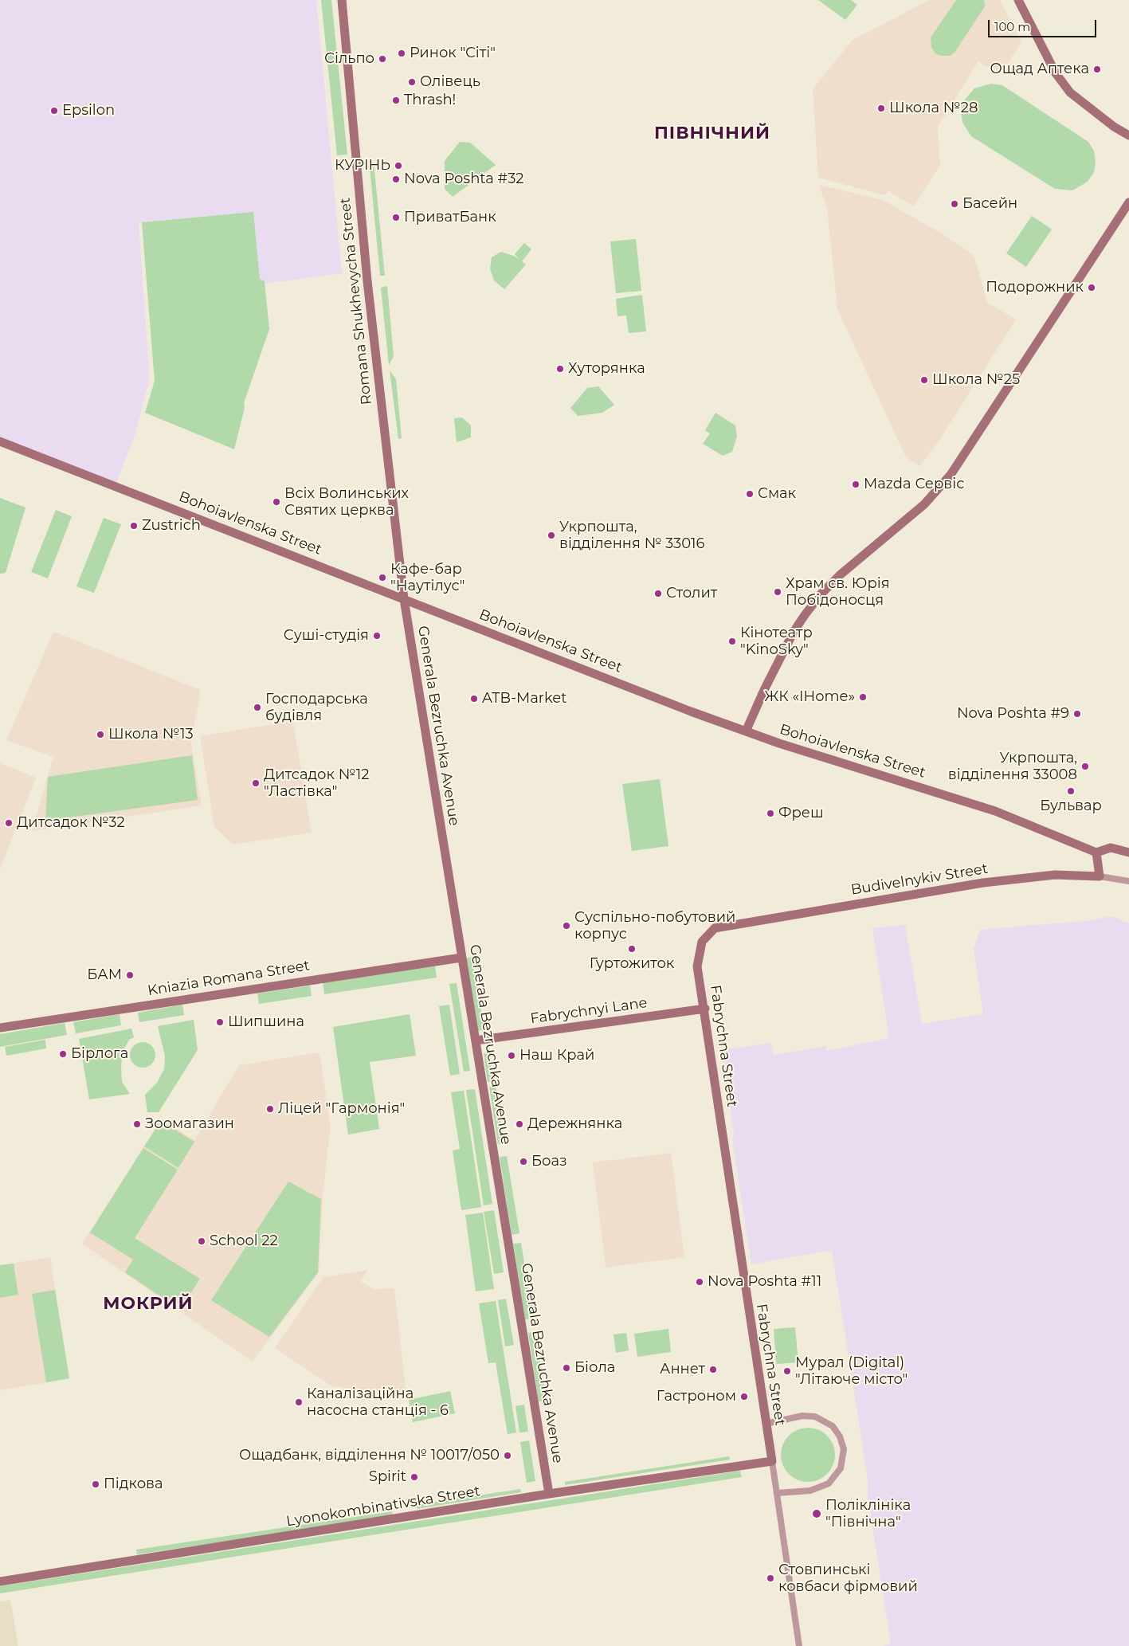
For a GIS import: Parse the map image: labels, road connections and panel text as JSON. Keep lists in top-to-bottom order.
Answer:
{
  "streets": {
    "street": [
      "Romana Shukhevycha Street",
      "Bohoiavlenska Street",
      "Generala Bezruchka Avenue",
      "Budivelnykiv Street",
      "Kniazia Romana Street",
      "Fabrychnyi Lane",
      "Fabrychna Street",
      "Lyonokombinativska Street"
    ]
  },
  "crossings": [
    ["Romana Shukhevycha Street", "Bohoiavlenska Street"],
    ["Romana Shukhevycha Street", "Generala Bezruchka Avenue"],
    ["Bohoiavlenska Street", "Generala Bezruchka Avenue"],
    ["Generala Bezruchka Avenue", "Kniazia Romana Street"],
    ["Generala Bezruchka Avenue", "Fabrychnyi Lane"],
    ["Generala Bezruchka Avenue", "Lyonokombinativska Street"],
    ["Budivelnykiv Street", "Fabrychna Street"],
    ["Fabrychnyi Lane", "Fabrychna Street"],
    ["Fabrychna Street", "Lyonokombinativska Street"]
  ],
  "districts": ["ПІВНІЧНИЙ", "МОКРИЙ"],
  "places": [
    "Ринок \"Сіті\"",
    "Сільпо",
    "Ощад Аптека",
    "Олівець",
    "Thrash!",
    "Школа №28",
    "Epsilon",
    "КУРІНЬ",
    "Nova Poshta #32",
    "Басейн",
    "ПриватБанк",
    "Подорожник",
    "Хуторянка",
    "Школа №25",
    "Mazda Сервіс",
    "Смак",
    "Всіх Волинських Святих церква",
    "Zustrich",
    "Укрпошта, відділення № 33016",
    "Кафе-бар \"Наутілус\"",
    "Храм св. Юрія Побідоносця",
    "Столит",
    "Суші-студія",
    "Кінотеатр \"KinoSky\"",
    "ЖК «IHome»",
    "ATB-Market",
    "Господарська будівля",
    "Nova Poshta #9",
    "Школа №13",
    "Укрпошта, відділення 33008",
    "Дитсадок №12 \"Ластівка\"",
    "Бульвар",
    "Фреш",
    "Дитсадок №32",
    "Суспільно-побутовий корпус",
    "Гуртожиток",
    "БАМ",
    "Шипшина",
    "Бірлога",
    "Наш Край",
    "Ліцей \"Гармонія\"",
    "Зоомагазин",
    "Дережнянка",
    "Боаз",
    "School 22",
    "Nova Poshta #11",
    "Біола",
    "Аннет",
    "Мурал (Digital) \"Літаюче місто\"",
    "Гастроном",
    "Каналізаційна насосна станція - 6",
    "Ощадбанк, відділення № 10017/050",
    "Spirit",
    "Підкова",
    "Поліклініка \"Північна\"",
    "Стовпинські ковбаси фірмовий"
  ],
  "scale_bar": "100 m"
}
